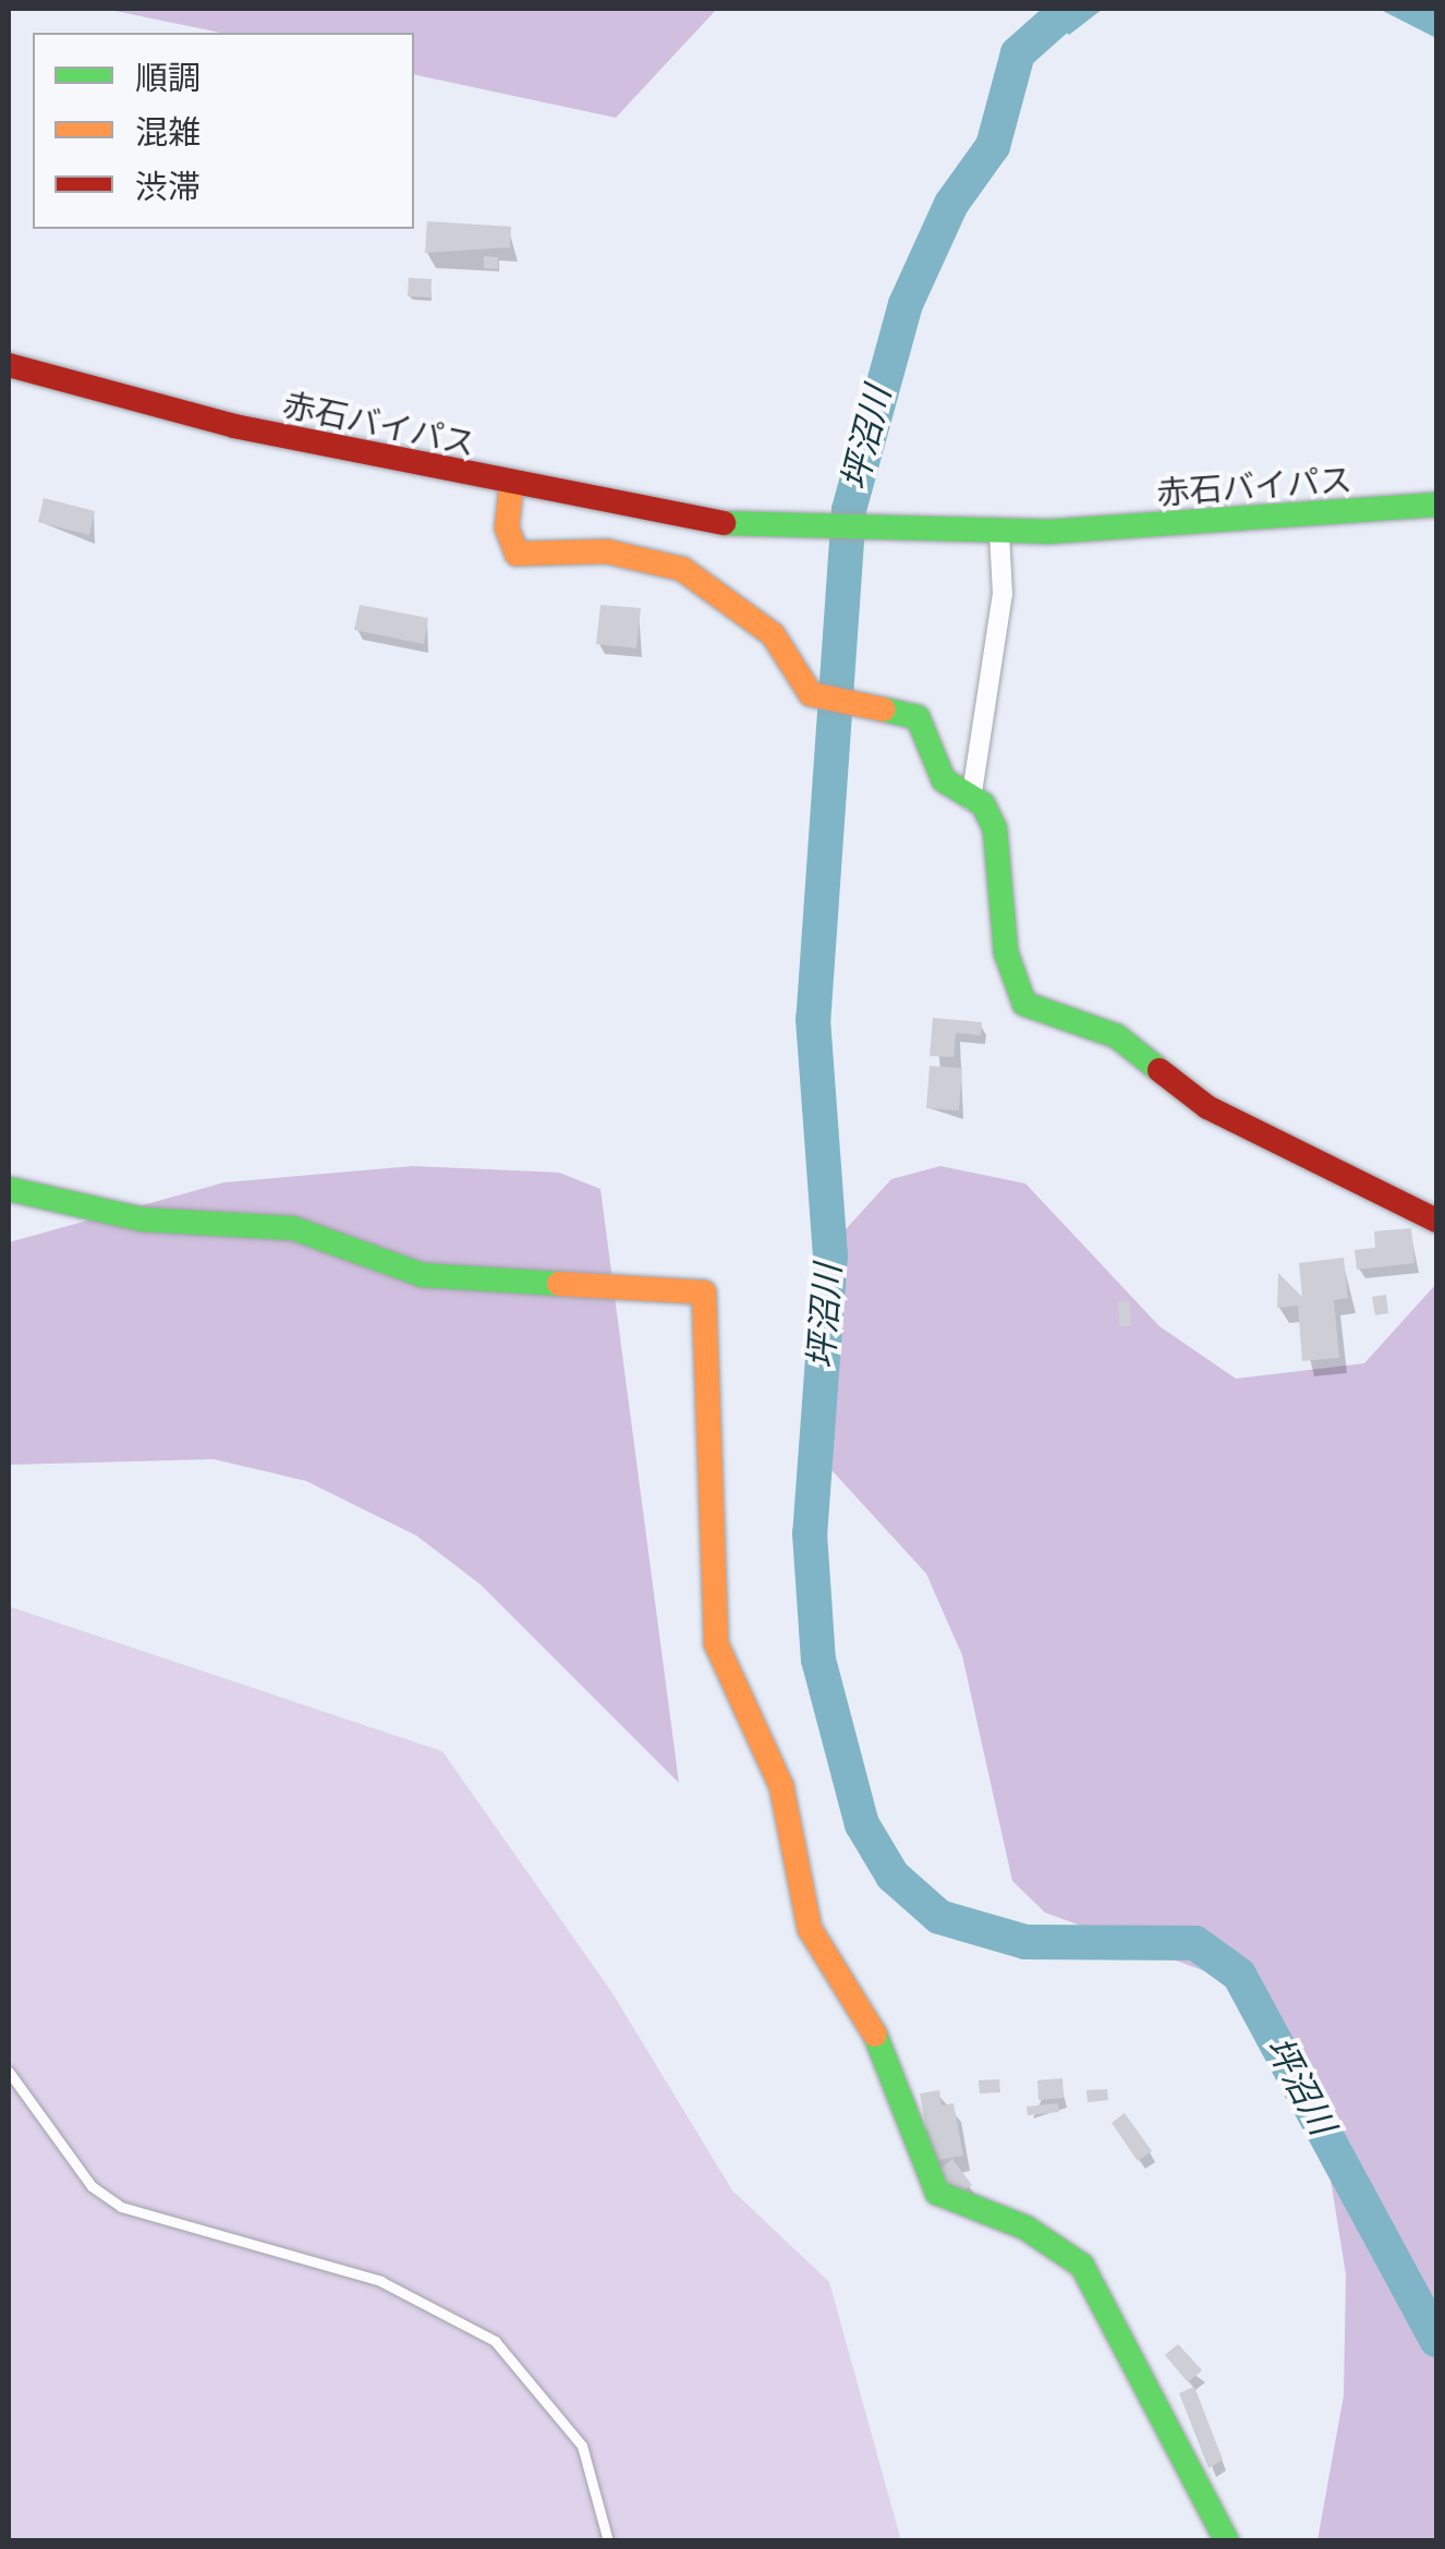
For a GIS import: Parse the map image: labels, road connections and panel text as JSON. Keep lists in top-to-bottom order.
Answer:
{
  "streets": {
    "main road": ["赤石バイパス"]
  },
  "water": ["坪沼川"],
  "legend": ["順調", "混雑", "渋滞"]
}
